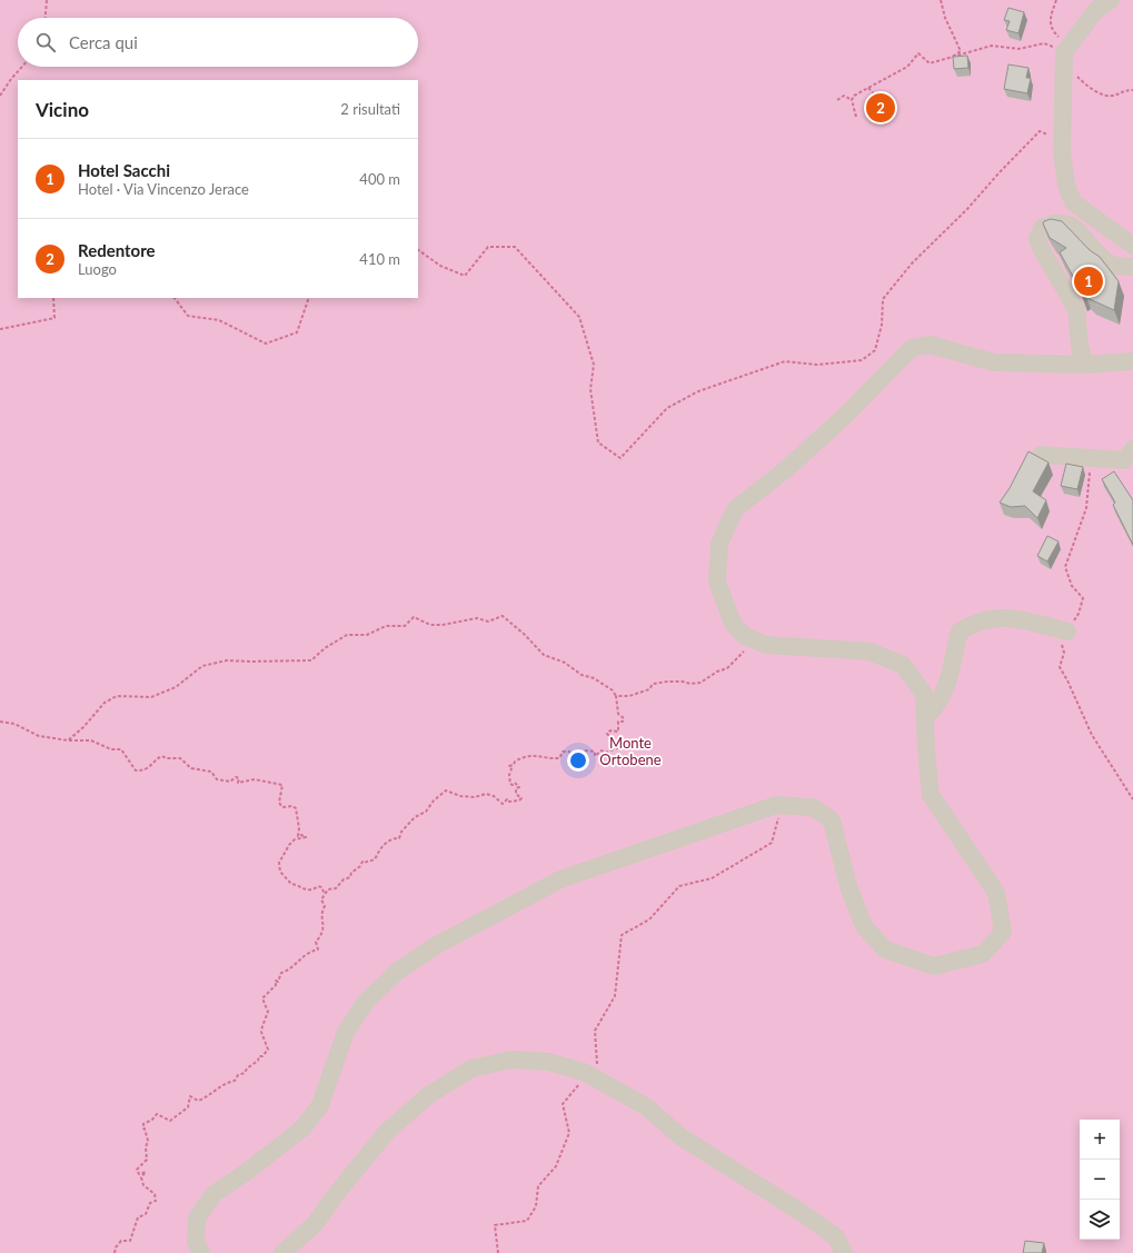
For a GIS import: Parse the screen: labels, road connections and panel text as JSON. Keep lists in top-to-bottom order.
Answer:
{
  "parks": ["Monte Ortobene"],
  "page": {
    "search": "Cerca qui",
    "heading": ["Vicino", "2 risultati"],
    "pins": ["2", "1"],
    "list": [
      {
        "mark": "1",
        "name": "Hotel Sacchi",
        "note": "Hotel · Via Vincenzo Jerace",
        "value": "400 m"
      },
      {
        "mark": "2",
        "name": "Redentore",
        "note": "Luogo",
        "value": "410 m"
      }
    ],
    "map_buttons": ["+", "−"]
  }
}
